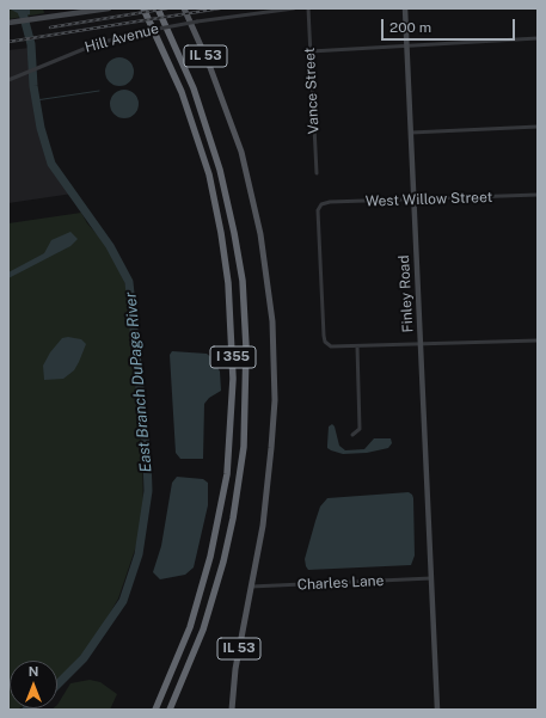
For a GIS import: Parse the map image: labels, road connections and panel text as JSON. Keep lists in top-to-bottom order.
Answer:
{
  "streets": {
    "highway": ["I 355"],
    "main road": ["IL 53", "Finley Road"],
    "street": [
      "Hill Avenue",
      "Vance Street",
      "West Willow Street",
      "Charles Lane"
    ]
  },
  "crossings": [
    ["IL 53", "Charles Lane"],
    ["West Willow Street", "Finley Road"],
    ["Finley Road", "Charles Lane"]
  ],
  "water": ["East Branch DuPage River"],
  "scale_bar": "200 m",
  "north": "top"
}
